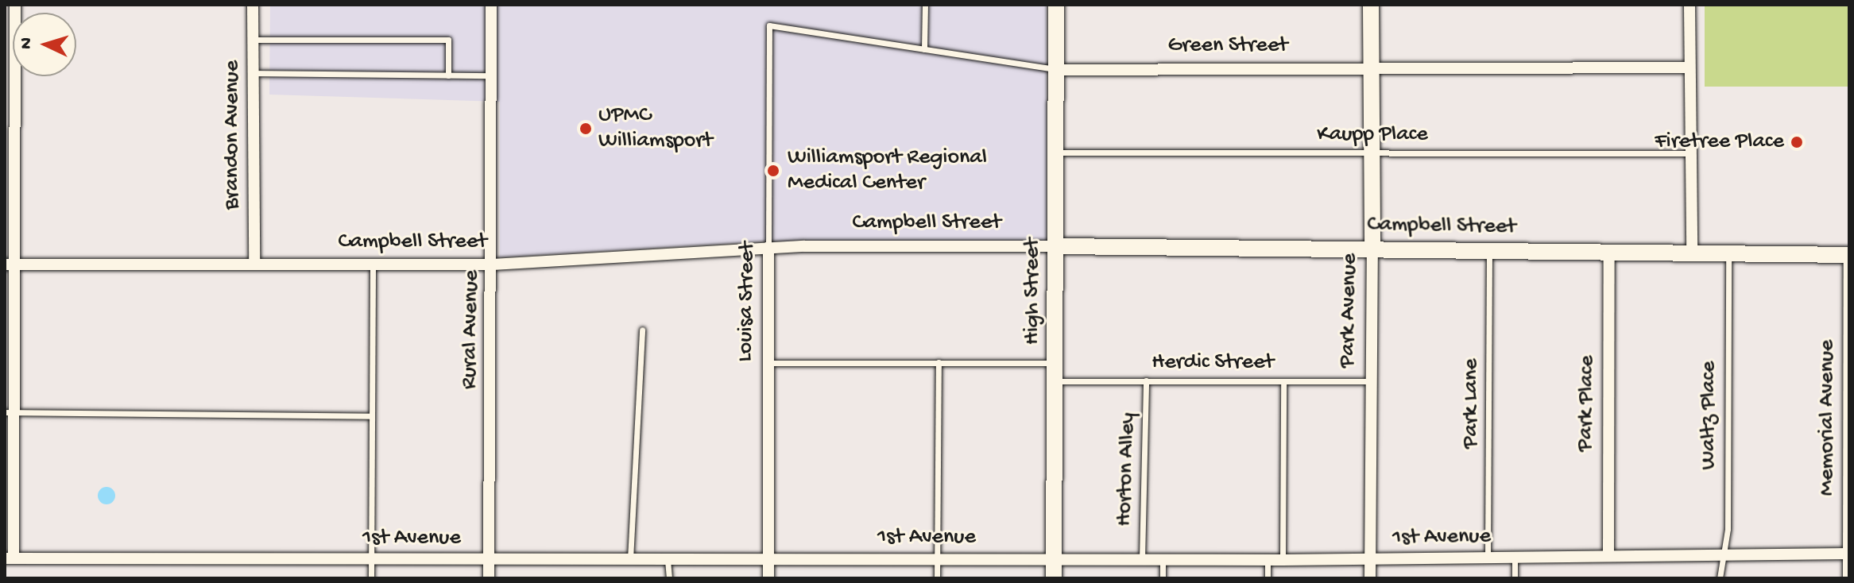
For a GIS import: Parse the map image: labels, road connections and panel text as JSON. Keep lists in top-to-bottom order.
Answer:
{
  "streets": {
    "street": [
      "Green Street",
      "Brandon Avenue",
      "Campbell Street",
      "High Street",
      "Louisa Street",
      "Park Avenue",
      "Rural Avenue",
      "Park Place",
      "Memorial Avenue",
      "1st Avenue"
    ],
    "lane": [
      "Kaupp Place",
      "Herdic Street",
      "Park Lane",
      "Waltz Place",
      "Horton Alley"
    ]
  },
  "crossings": [
    ["Green Street", "High Street"],
    ["Green Street", "Louisa Street"],
    ["Green Street", "Park Avenue"],
    ["Brandon Avenue", "Campbell Street"],
    ["Kaupp Place", "High Street"],
    ["Kaupp Place", "Park Avenue"],
    ["Campbell Street", "High Street"],
    ["Campbell Street", "Louisa Street"],
    ["Campbell Street", "Park Avenue"],
    ["Campbell Street", "Rural Avenue"],
    ["Campbell Street", "Park Lane"],
    ["Campbell Street", "Park Place"],
    ["Campbell Street", "Waltz Place"],
    ["Campbell Street", "Memorial Avenue"],
    ["High Street", "Herdic Street"],
    ["High Street", "1st Avenue"],
    ["Louisa Street", "1st Avenue"],
    ["Park Avenue", "Herdic Street"],
    ["Park Avenue", "1st Avenue"],
    ["Rural Avenue", "1st Avenue"],
    ["Herdic Street", "Horton Alley"],
    ["Park Lane", "1st Avenue"],
    ["Park Place", "1st Avenue"],
    ["Waltz Place", "1st Avenue"],
    ["Memorial Avenue", "1st Avenue"],
    ["Horton Alley", "1st Avenue"]
  ],
  "places": ["UPMC Williamsport", "Firetree Place", "Williamsport Regional Medical Center"],
  "north": "left"
}
